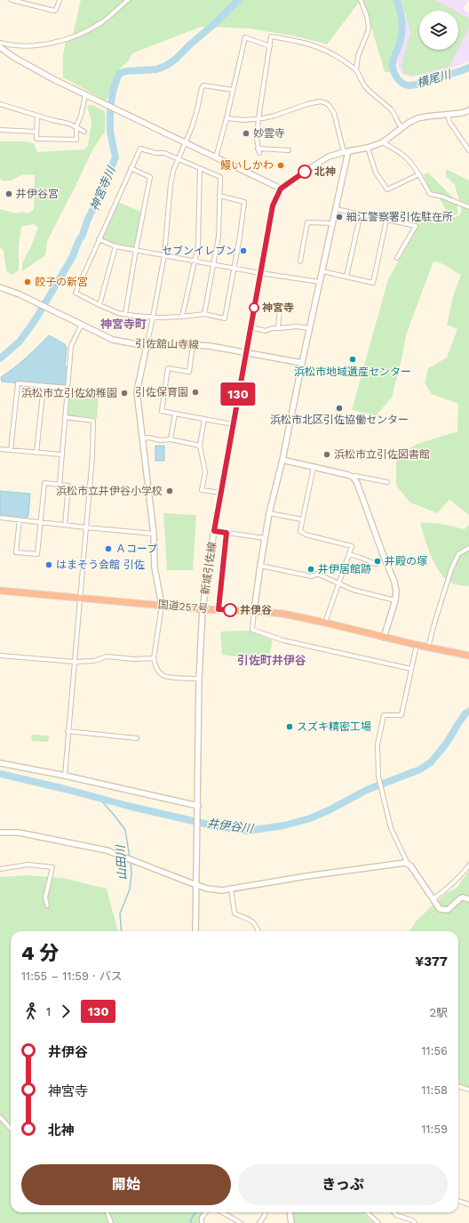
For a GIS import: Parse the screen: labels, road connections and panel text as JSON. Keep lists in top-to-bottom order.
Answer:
{
  "streets": {
    "highway": ["国道257号"],
    "street": ["引佐舘山寺線", "新城引佐線"]
  },
  "crossings": [
    ["引佐舘山寺線", "新城引佐線"],
    ["新城引佐線", "国道257号"]
  ],
  "districts": ["神宮寺町", "引佐町井伊谷"],
  "water": [
    "横尾川",
    "神宮寺川",
    "井伊谷川",
    "山田川"
  ],
  "places": [
    "妙雲寺",
    "鰻いしかわ",
    "北神",
    "井伊谷宮",
    "細江警察署引佐駐在所",
    "セブンイレブン",
    "餃子の新宮",
    "神宮寺",
    "浜松市地域遺産センター",
    "引佐保育園",
    "浜松市立引佐幼稚園",
    "浜松市北区引佐協働センター",
    "浜松市立引佐図書館",
    "浜松市立井伊谷小学校",
    "Ａコープ",
    "井殿の塚",
    "はまそう会館 引佐",
    "井伊居館跡",
    "井伊谷",
    "スズキ精密工場"
  ],
  "lines": ["bus line 130"],
  "page": {
    "on_map": "130",
    "heading": ["4 分", "11:55 – 11:59 · バス", "¥377"],
    "legs": ["1", "130", "2駅"],
    "list": [
      {
        "name": "井伊谷",
        "value": "11:56"
      },
      {
        "name": "神宮寺",
        "value": "11:58"
      },
      {
        "name": "北神",
        "value": "11:59"
      }
    ],
    "buttons": ["開始", "きっぷ"]
  }
}
